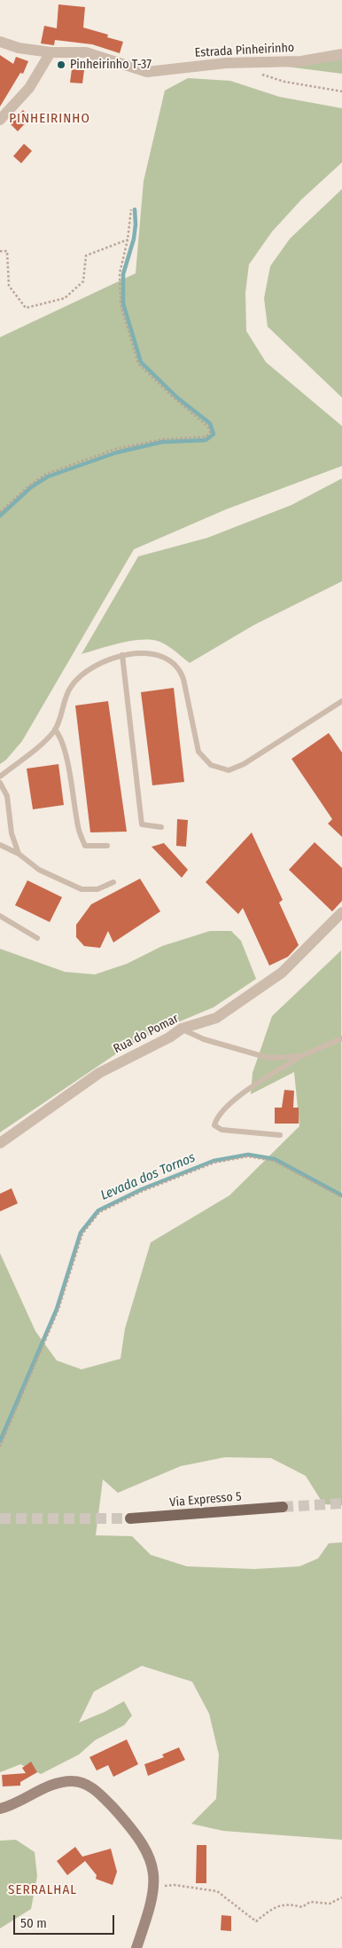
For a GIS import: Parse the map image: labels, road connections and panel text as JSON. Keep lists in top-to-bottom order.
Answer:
{
  "streets": {
    "main road": ["Via Expresso 5"],
    "street": ["Estrada Pinheirinho", "Rua do Pomar"]
  },
  "districts": ["PINHEIRINHO", "SERRALHAL"],
  "water": ["Levada dos Tornos"],
  "places": ["Pinheirinho T-37"],
  "scale_bar": "50 m"
}
